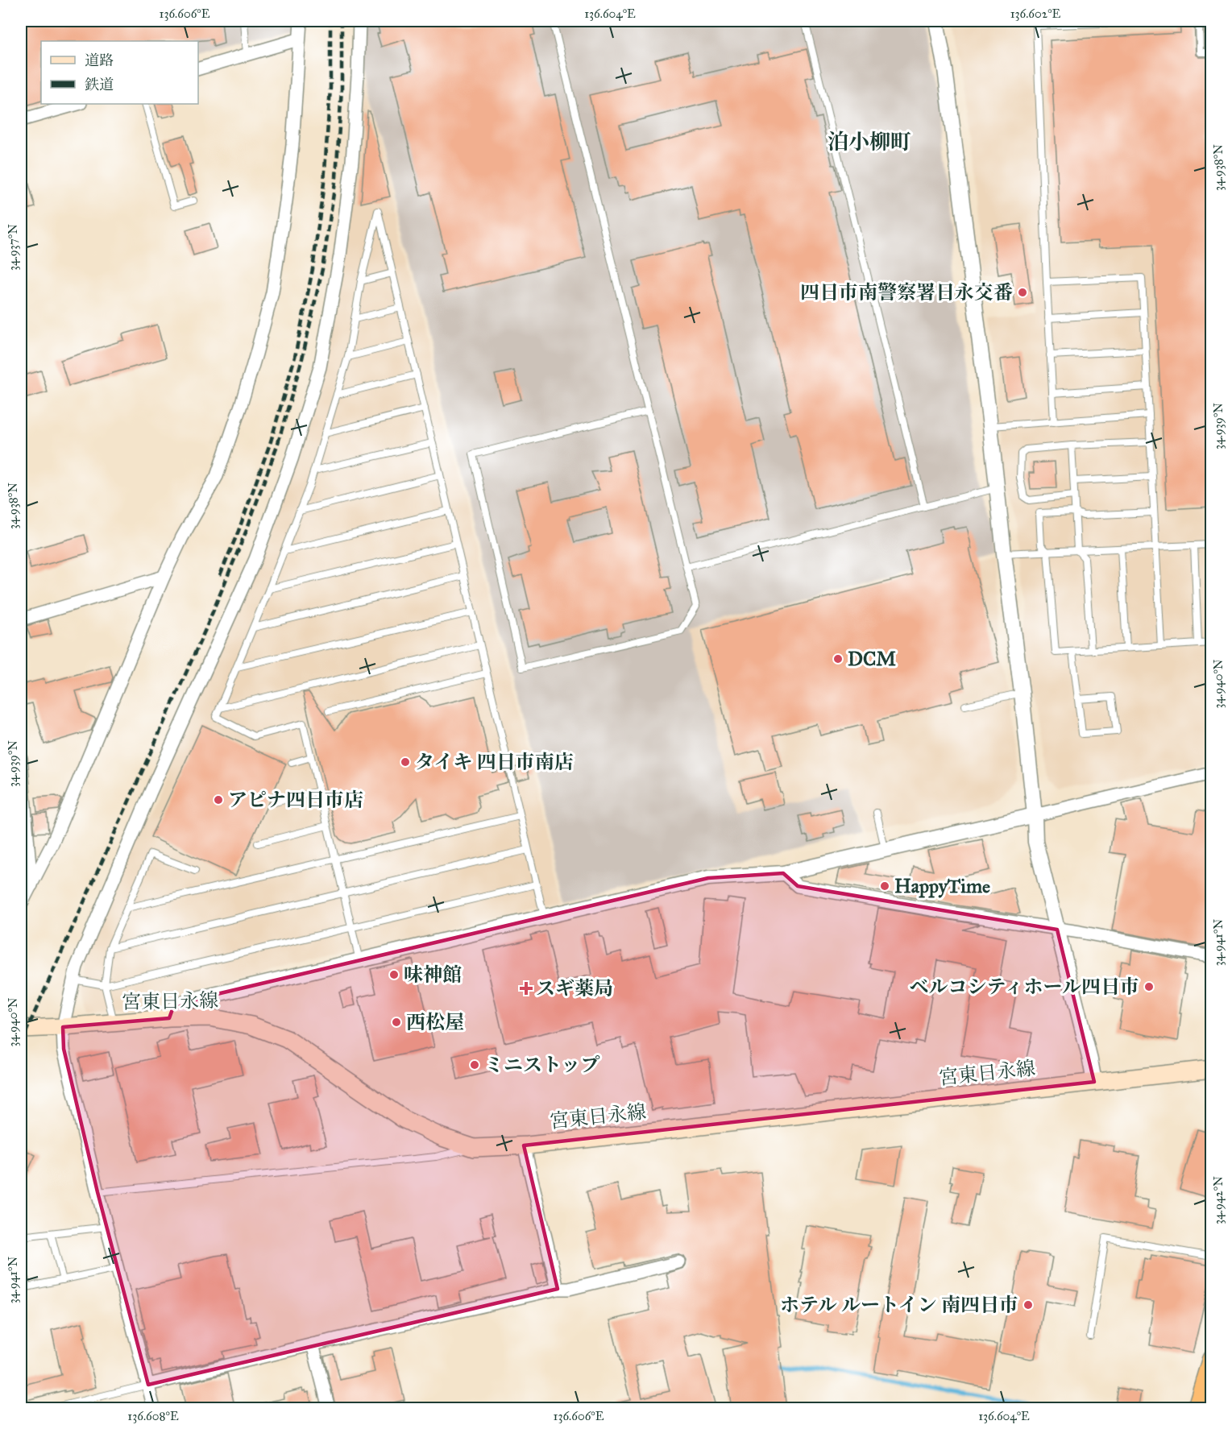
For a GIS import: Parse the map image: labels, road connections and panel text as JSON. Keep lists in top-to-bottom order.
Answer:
{
  "streets": {
    "main road": ["宮東日永線"]
  },
  "districts": ["泊小柳町"],
  "places": {
    "other": [
      "四日市南警察署日永交番",
      "DCM",
      "タイキ 四日市南店",
      "アピナ四日市店",
      "HappyTime",
      "味神館",
      "ベルコシティホール四日市",
      "西松屋",
      "ミニストップ",
      "ホテル ルートイン 南四日市"
    ],
    "health": ["スギ薬局"]
  },
  "legend": ["道路", "鉄道"],
  "coordinates": [
    "136.606°E",
    "136.604°E",
    "136.602°E",
    "34.938°N",
    "34.937°N",
    "34.939°N",
    "34.940°N",
    "34.941°N",
    "34.942°N",
    "136.608°E"
  ]
}
